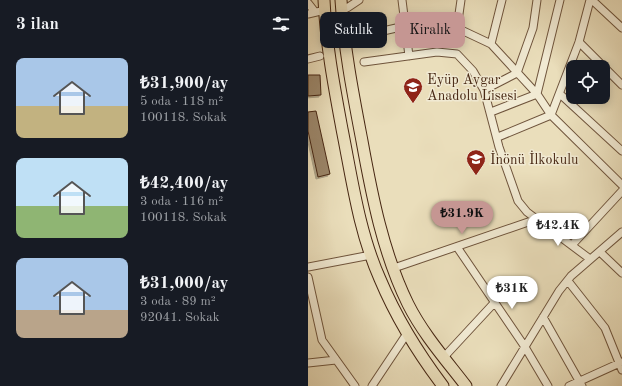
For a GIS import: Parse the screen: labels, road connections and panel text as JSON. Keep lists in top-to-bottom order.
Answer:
{
  "places": {
    "school or university": ["Eyüp Aygar Anadolu Lisesi", "İnönü İlkokulu"]
  },
  "page": {
    "heading": "3 ilan",
    "chip": ["Satılık", "Kiralık"],
    "list": [
      {
        "name": "₺31,900/ay",
        "note": "5 oda · 118 m² · 100118. Sokak"
      },
      {
        "name": "₺42,400/ay",
        "note": "3 oda · 116 m² · 100118. Sokak"
      },
      {
        "name": "₺31,000/ay",
        "note": "3 oda · 89 m² · 92041. Sokak"
      }
    ],
    "price": ["₺31.9K", "₺42.4K", "₺31K"]
  }
}
